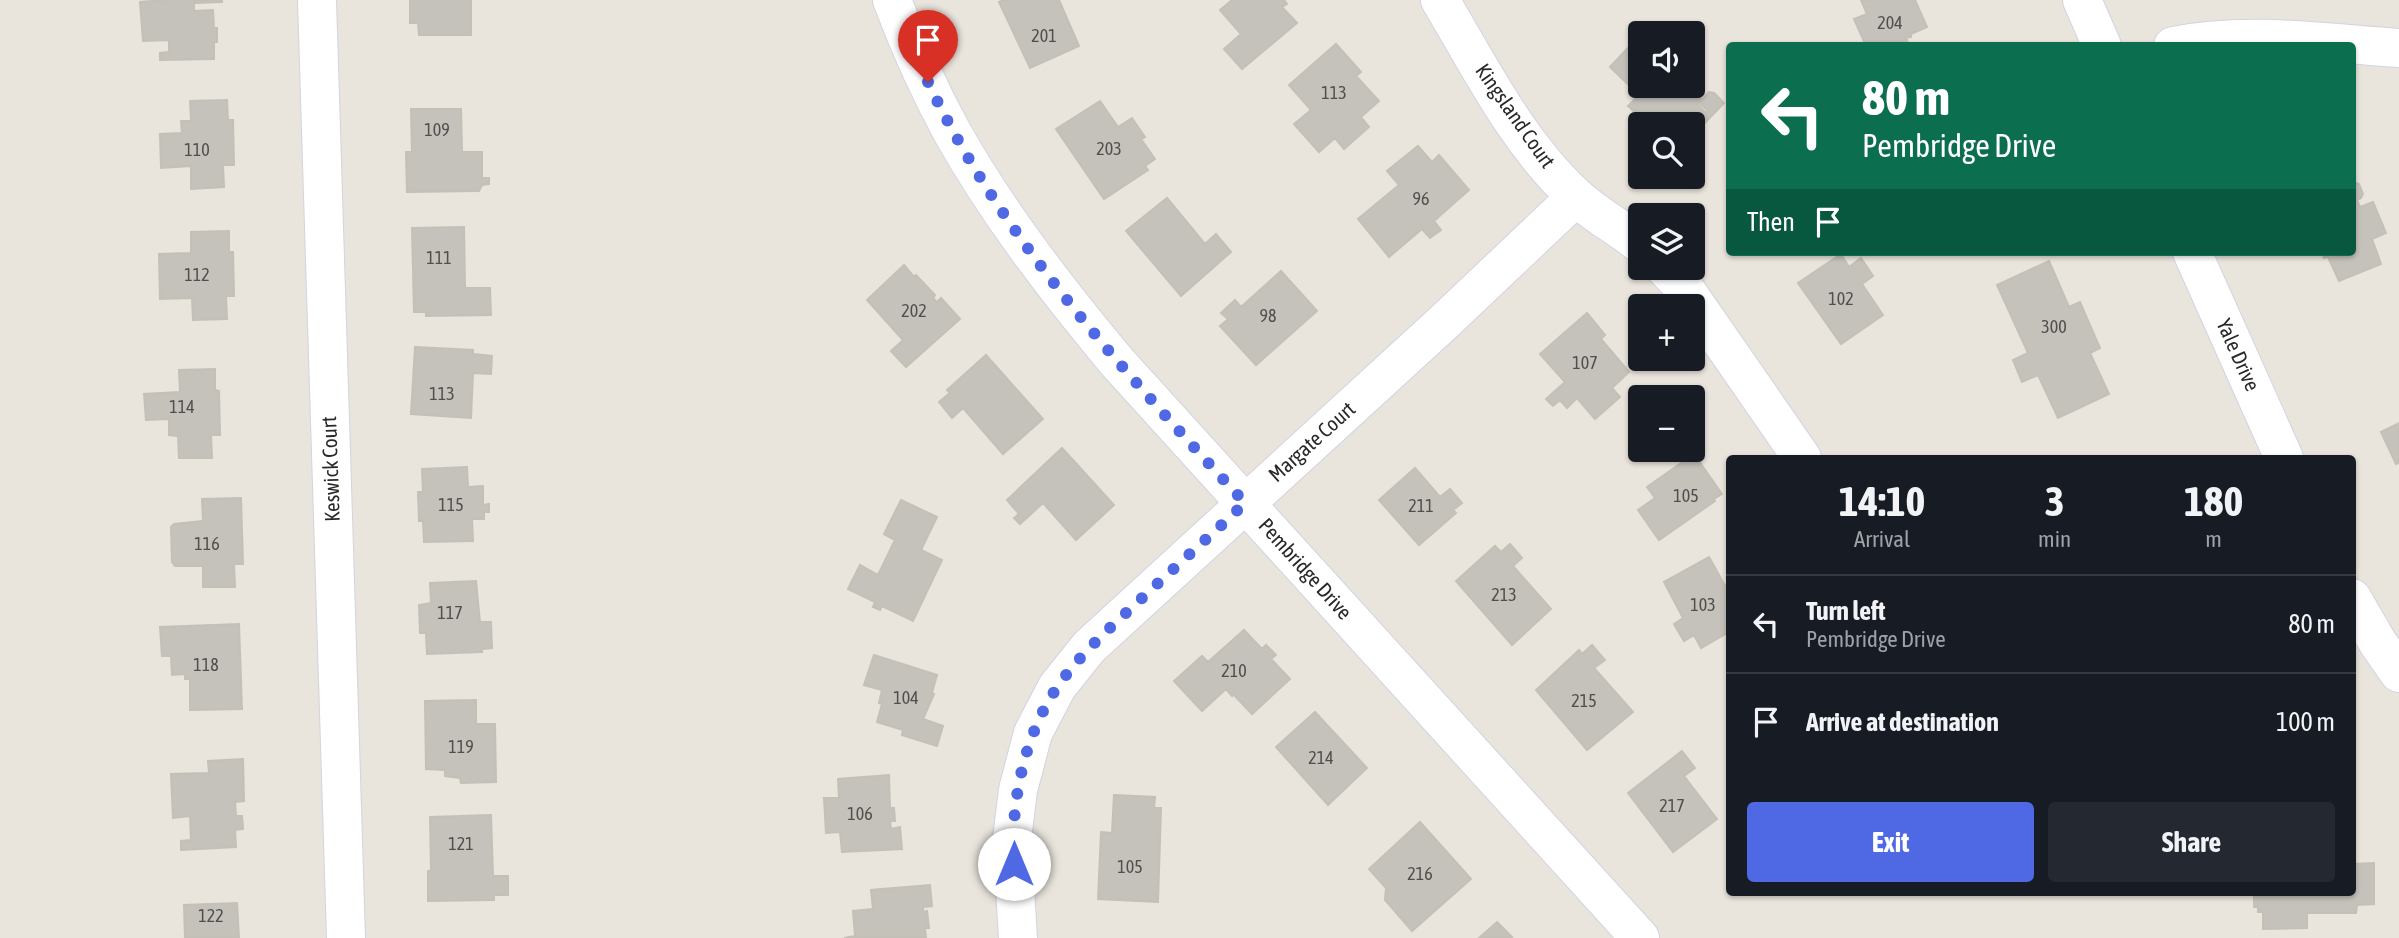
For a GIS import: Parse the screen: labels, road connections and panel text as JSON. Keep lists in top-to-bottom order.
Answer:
{
  "streets": {
    "street": [
      "Kingsland Court",
      "Yale Drive",
      "Margate Court",
      "Keswick Court",
      "Pembridge Drive"
    ]
  },
  "crossings": [
    ["Kingsland Court", "Margate Court"],
    ["Margate Court", "Pembridge Drive"]
  ],
  "house_numbers": [
    "204",
    "201",
    "113",
    "109",
    "203",
    "110",
    "96",
    "111",
    "112",
    "102",
    "202",
    "98",
    "300",
    "107",
    "113",
    "114",
    "105",
    "115",
    "211",
    "116",
    "213",
    "103",
    "117",
    "118",
    "210",
    "104",
    "215",
    "119",
    "214",
    "217",
    "106",
    "121",
    "105",
    "216",
    "122"
  ],
  "page": {
    "map_buttons": ["+", "−"],
    "turn": ["80 m", "Pembridge Drive"],
    "then": "Then",
    "eta": [
      "14:10",
      "Arrival",
      "3",
      "min",
      "180",
      "m"
    ],
    "list": [
      {
        "name": "Turn left",
        "note": "Pembridge Drive",
        "value": "80 m"
      },
      {
        "name": "Arrive at destination",
        "value": "100 m"
      }
    ],
    "buttons": ["Exit", "Share"]
  }
}
